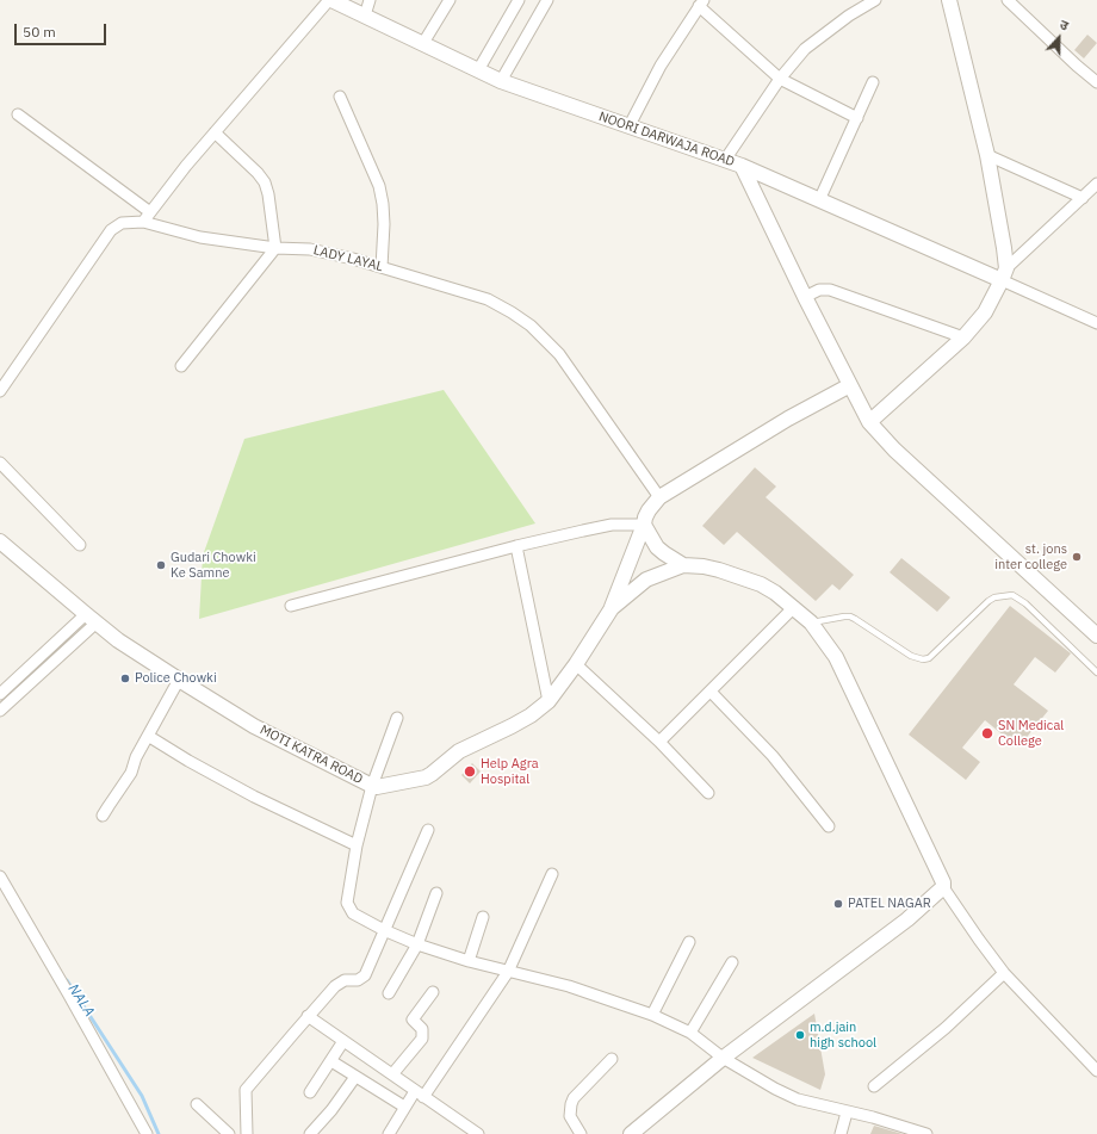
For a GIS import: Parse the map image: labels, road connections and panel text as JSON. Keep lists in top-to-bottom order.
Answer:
{
  "streets": {
    "street": ["NOORI DARWAJA ROAD", "LADY LAYAL", "MOTI KATRA ROAD"]
  },
  "water": ["NALA"],
  "places": [
    "st. jons inter college",
    "Gudari Chowki Ke Samne",
    "Police Chowki",
    "SN Medical College",
    "Help Agra Hospital",
    "PATEL NAGAR",
    "m.d.jain high school"
  ],
  "scale_bar": "50 m",
  "north": "top"
}
